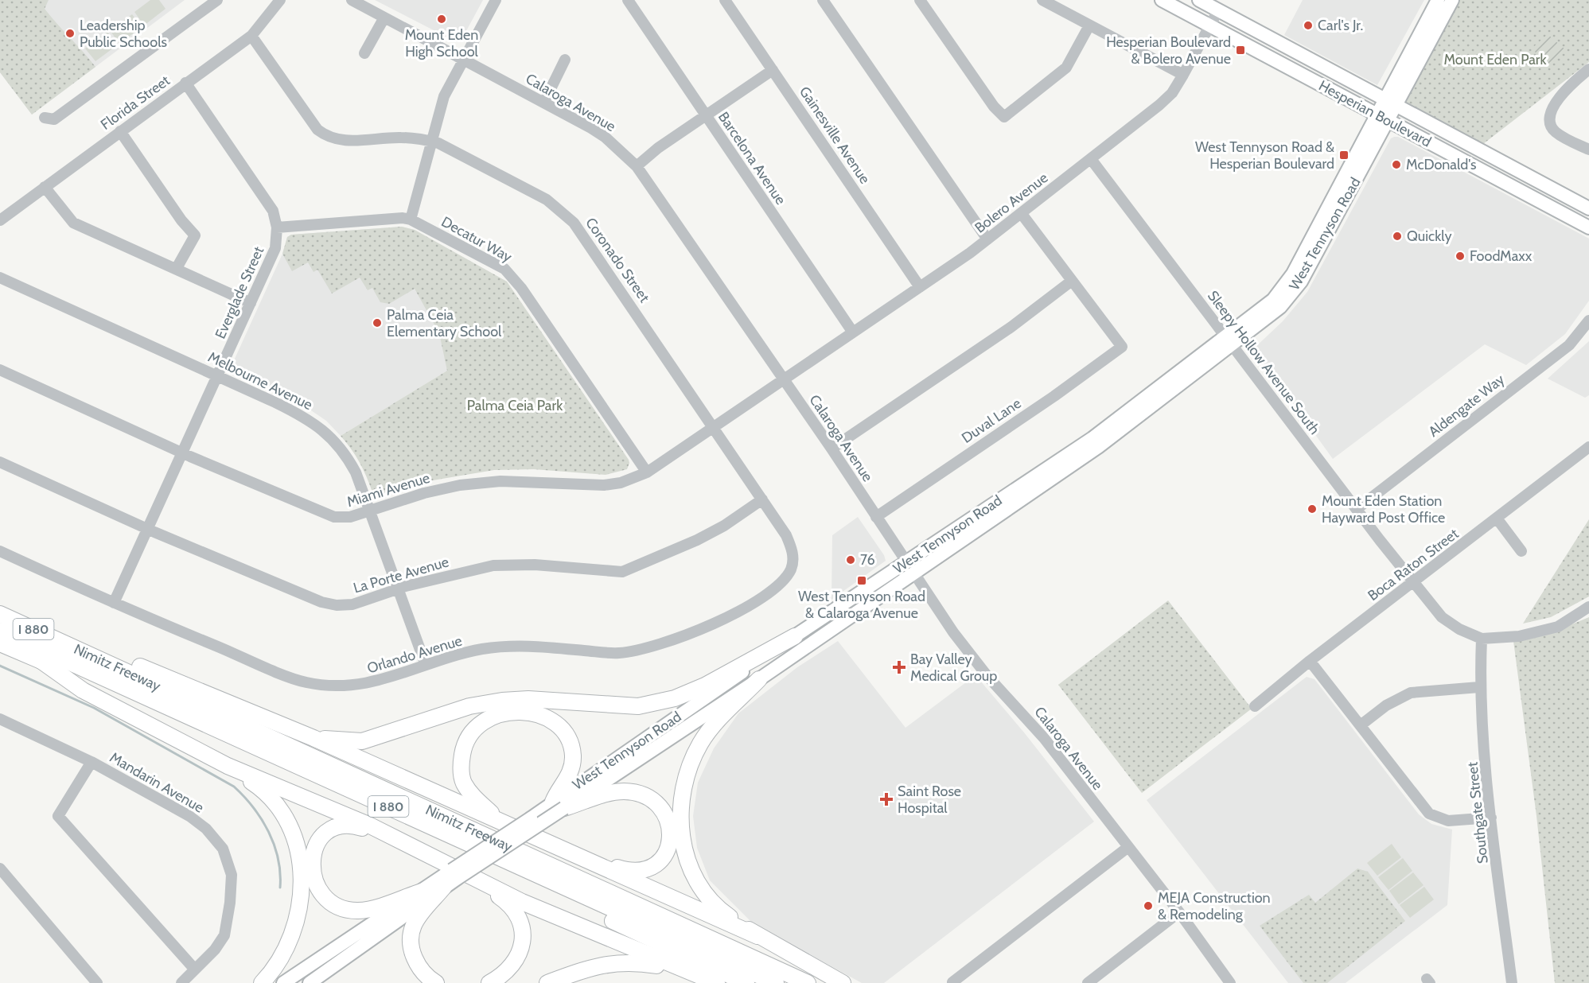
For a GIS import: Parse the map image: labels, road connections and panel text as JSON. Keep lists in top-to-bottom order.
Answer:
{
  "streets": {
    "highway": ["I 880", "Nimitz Freeway"],
    "main road": ["Hesperian Boulevard", "West Tennyson Road"],
    "street": [
      "Florida Street",
      "Calaroga Avenue",
      "Gainesville Avenue",
      "Barcelona Avenue",
      "Bolero Avenue",
      "Decatur Way",
      "Coronado Street",
      "Everglade Street",
      "Sleepy Hollow Avenue South",
      "Melbourne Avenue",
      "Aldengate Way",
      "Duval Lane",
      "Miami Avenue",
      "Boca Raton Street",
      "La Porte Avenue",
      "Orlando Avenue",
      "Mandarin Avenue",
      "Southgate Street"
    ]
  },
  "crossings": [
    ["Florida Street", "Coronado Street"],
    ["Florida Street", "Everglade Street"],
    ["Calaroga Avenue", "Bolero Avenue"],
    ["Calaroga Avenue", "West Tennyson Road"],
    ["Calaroga Avenue", "Duval Lane"],
    ["Calaroga Avenue", "Miami Avenue"],
    ["Hesperian Boulevard", "Bolero Avenue"],
    ["Hesperian Boulevard", "West Tennyson Road"],
    ["Gainesville Avenue", "Bolero Avenue"],
    ["Barcelona Avenue", "Bolero Avenue"],
    ["Bolero Avenue", "Sleepy Hollow Avenue South"],
    ["Bolero Avenue", "Miami Avenue"],
    ["West Tennyson Road", "Sleepy Hollow Avenue South"],
    ["Decatur Way", "Everglade Street"],
    ["Decatur Way", "Miami Avenue"],
    ["Coronado Street", "Miami Avenue"],
    ["Coronado Street", "La Porte Avenue"],
    ["Coronado Street", "Orlando Avenue"],
    ["Everglade Street", "Melbourne Avenue"],
    ["Everglade Street", "Miami Avenue"],
    ["Everglade Street", "La Porte Avenue"],
    ["Everglade Street", "Orlando Avenue"],
    ["Sleepy Hollow Avenue South", "Aldengate Way"],
    ["Sleepy Hollow Avenue South", "Boca Raton Street"],
    ["Sleepy Hollow Avenue South", "Southgate Street"],
    ["Melbourne Avenue", "Miami Avenue"],
    ["Melbourne Avenue", "La Porte Avenue"],
    ["Melbourne Avenue", "Orlando Avenue"],
    ["I 880", "Nimitz Freeway"]
  ],
  "parks": ["Mount Eden Park", "Palma Ceia Park"],
  "places": {
    "other": [
      "Mount Eden High School",
      "Carl's Jr.",
      "Leadership Public Schools",
      "McDonald's",
      "Quickly",
      "FoodMaxx",
      "Palma Ceia Elementary School",
      "Mount Eden Station Hayward Post Office",
      "76",
      "MEJA Construction & Remodeling"
    ],
    "transit": ["Hesperian Boulevard & Bolero Avenue", "West Tennyson Road & Hesperian Boulevard", "West Tennyson Road & Calaroga Avenue"],
    "health": ["Bay Valley Medical Group", "Saint Rose Hospital"]
  }
}
